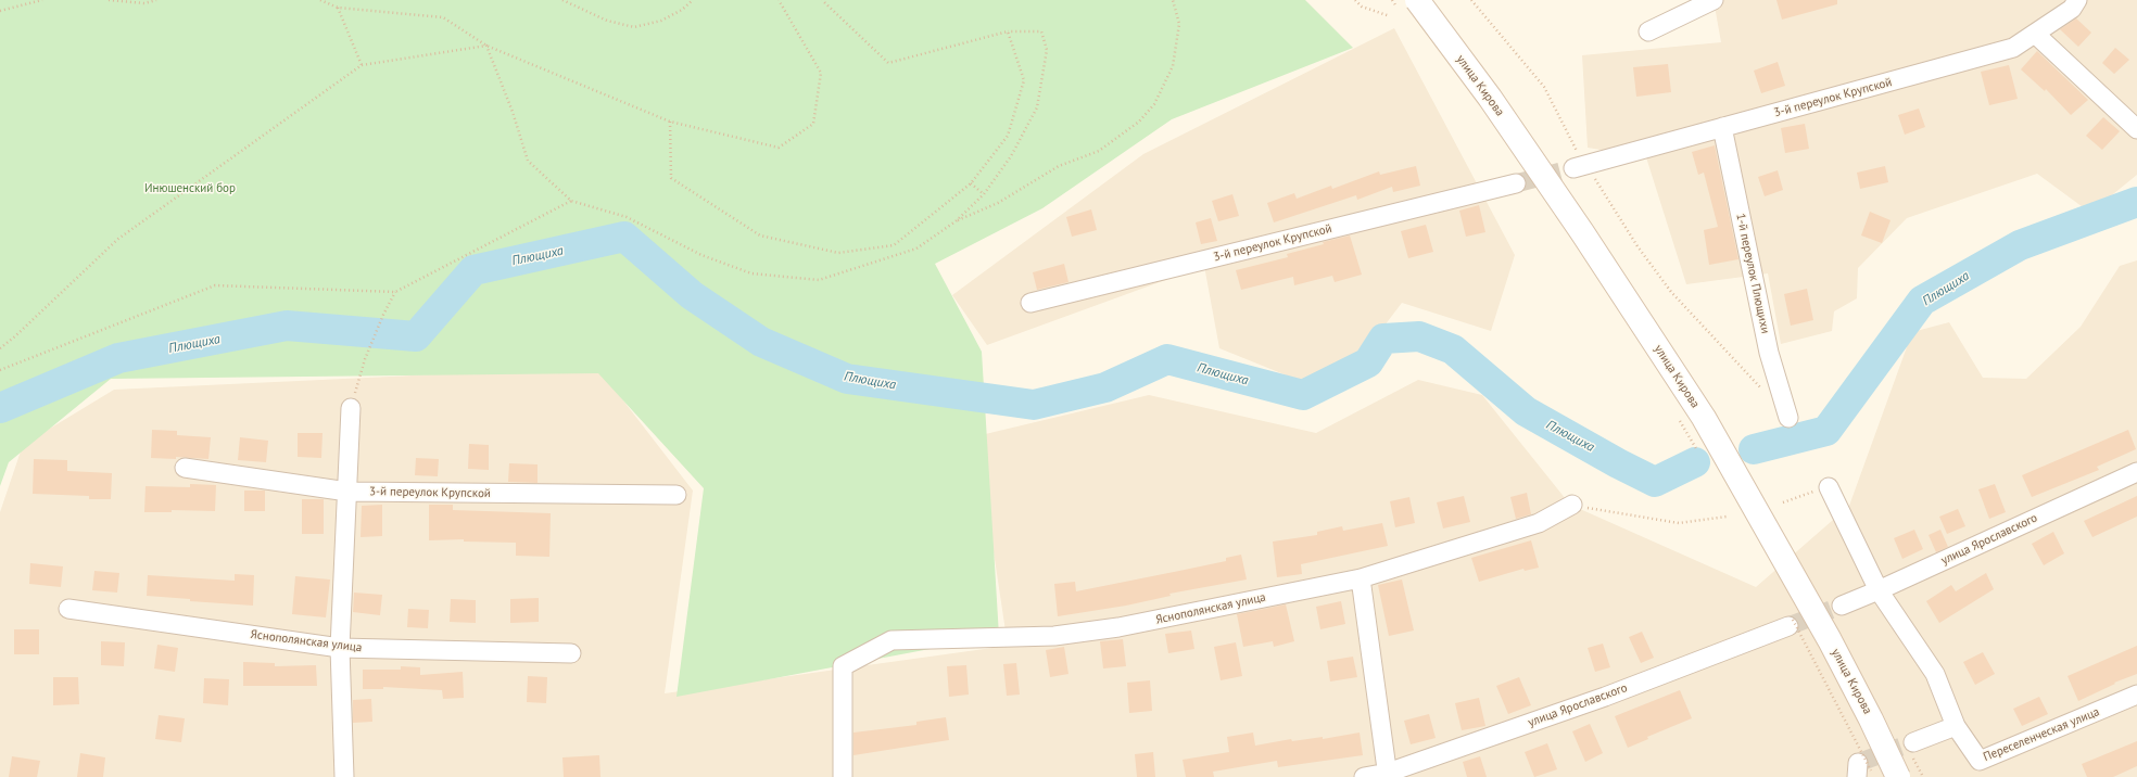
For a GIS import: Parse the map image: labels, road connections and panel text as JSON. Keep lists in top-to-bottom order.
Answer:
{
  "streets": {
    "main road": ["улица Кирова"],
    "street": [
      "3-й переулок Крупской",
      "1-й переулок Плющихи",
      "улица Ярославского",
      "Яснополянская улица",
      "Переселенческая улица"
    ]
  },
  "crossings": [
    ["3-й переулок Крупской", "1-й переулок Плющихи"]
  ],
  "water": ["Плющиха"],
  "parks": ["Инюшенский бор"]
}
